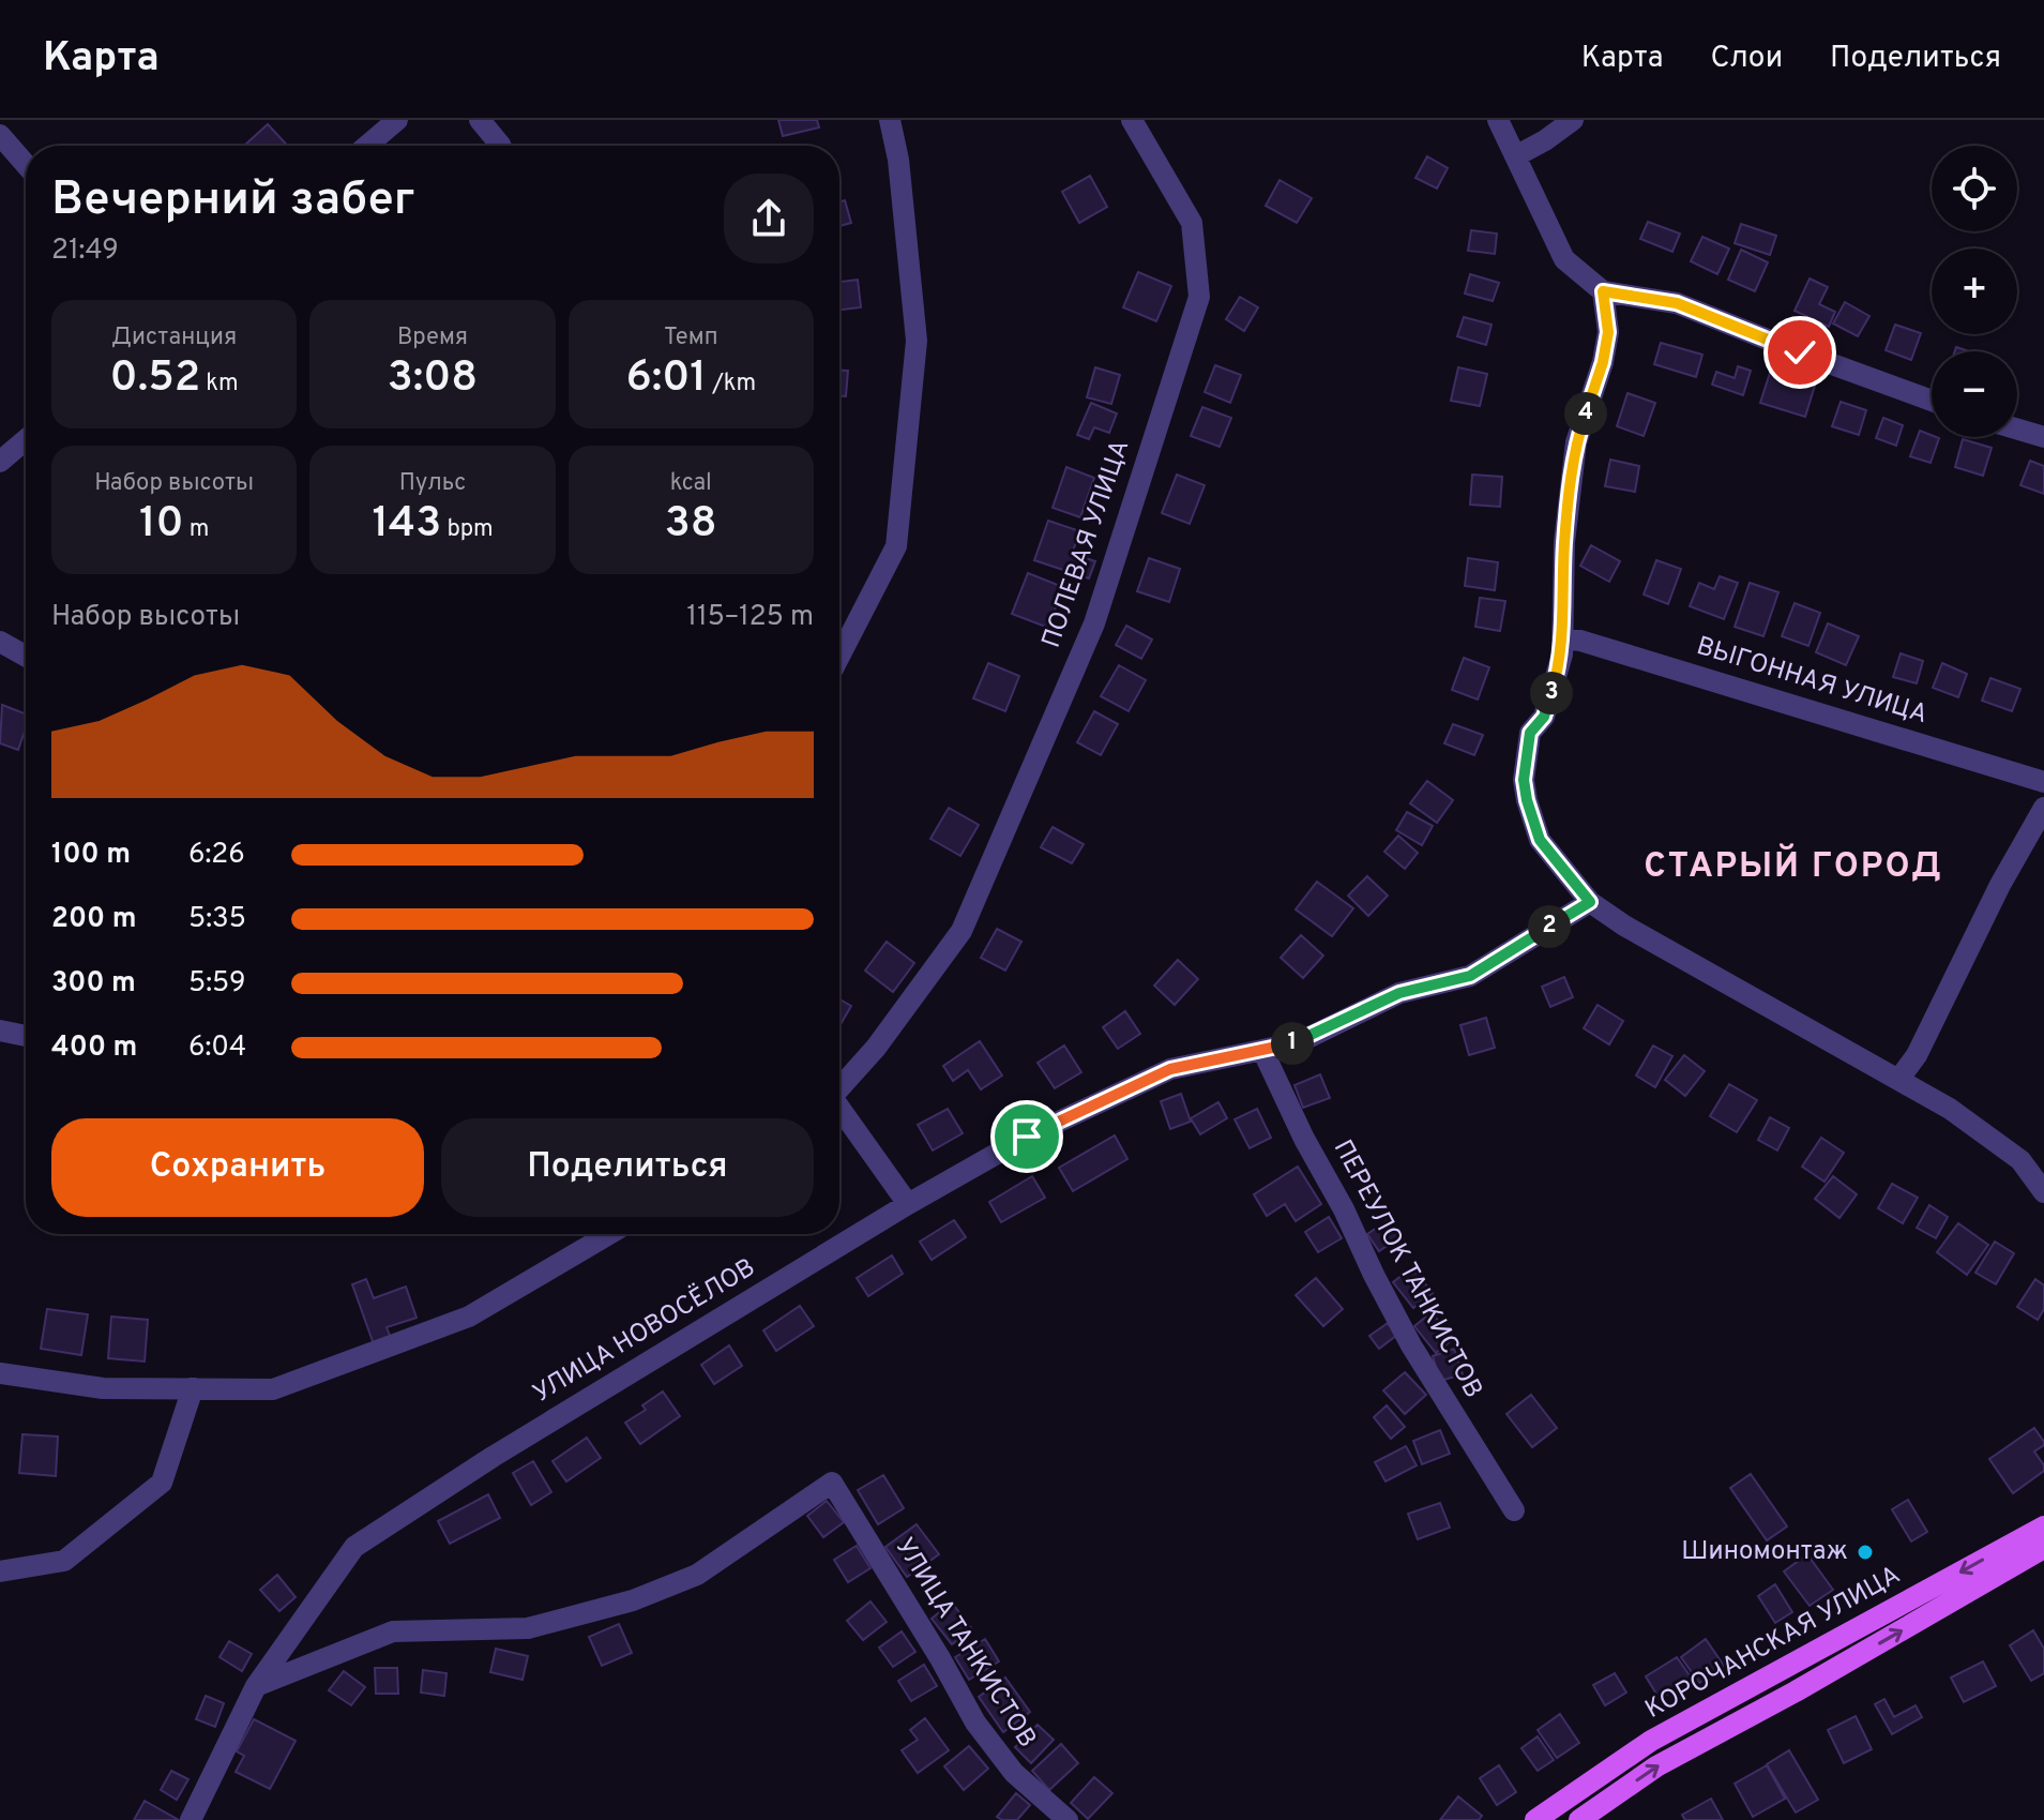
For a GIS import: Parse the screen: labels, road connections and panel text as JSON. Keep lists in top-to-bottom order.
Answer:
{
  "streets": {
    "main road": ["КОРОЧАНСКАЯ УЛИЦА"],
    "street": [
      "ПОЛЕВАЯ УЛИЦА",
      "ВЫГОННАЯ УЛИЦА",
      "ПЕРЕУЛОК ТАНКИСТОВ",
      "УЛИЦА НОВОСЁЛОВ",
      "УЛИЦА ТАНКИСТОВ"
    ]
  },
  "crossings": [
    ["ПЕРЕУЛОК ТАНКИСТОВ", "УЛИЦА НОВОСЁЛОВ"],
    ["УЛИЦА НОВОСЁЛОВ", "УЛИЦА ТАНКИСТОВ"]
  ],
  "districts": ["СТАРЫЙ ГОРОД"],
  "places": ["Шиномонтаж"],
  "page": {
    "header": "Карта",
    "nav": ["Карта", "Слои", "Поделиться"],
    "map_buttons": ["+", "−"],
    "heading": ["Вечерний забег", "21:49"],
    "stats": [
      ["Дистанция", "0.52 km"],
      ["Время", "3:08"],
      ["Темп", "6:01 /km"],
      ["Набор высоты", "10 m"],
      ["Пульс", "143 bpm"],
      ["kcal", "38"]
    ],
    "pins": [
      "4",
      "3",
      "2",
      "1"
    ],
    "chart": ["Набор высоты", "115–125 m"],
    "list": [
      {
        "name": "100 m",
        "note": "6:26"
      },
      {
        "name": "200 m",
        "note": "5:35"
      },
      {
        "name": "300 m",
        "note": "5:59"
      },
      {
        "name": "400 m",
        "note": "6:04"
      }
    ],
    "buttons": ["Сохранить", "Поделиться"]
  }
}
